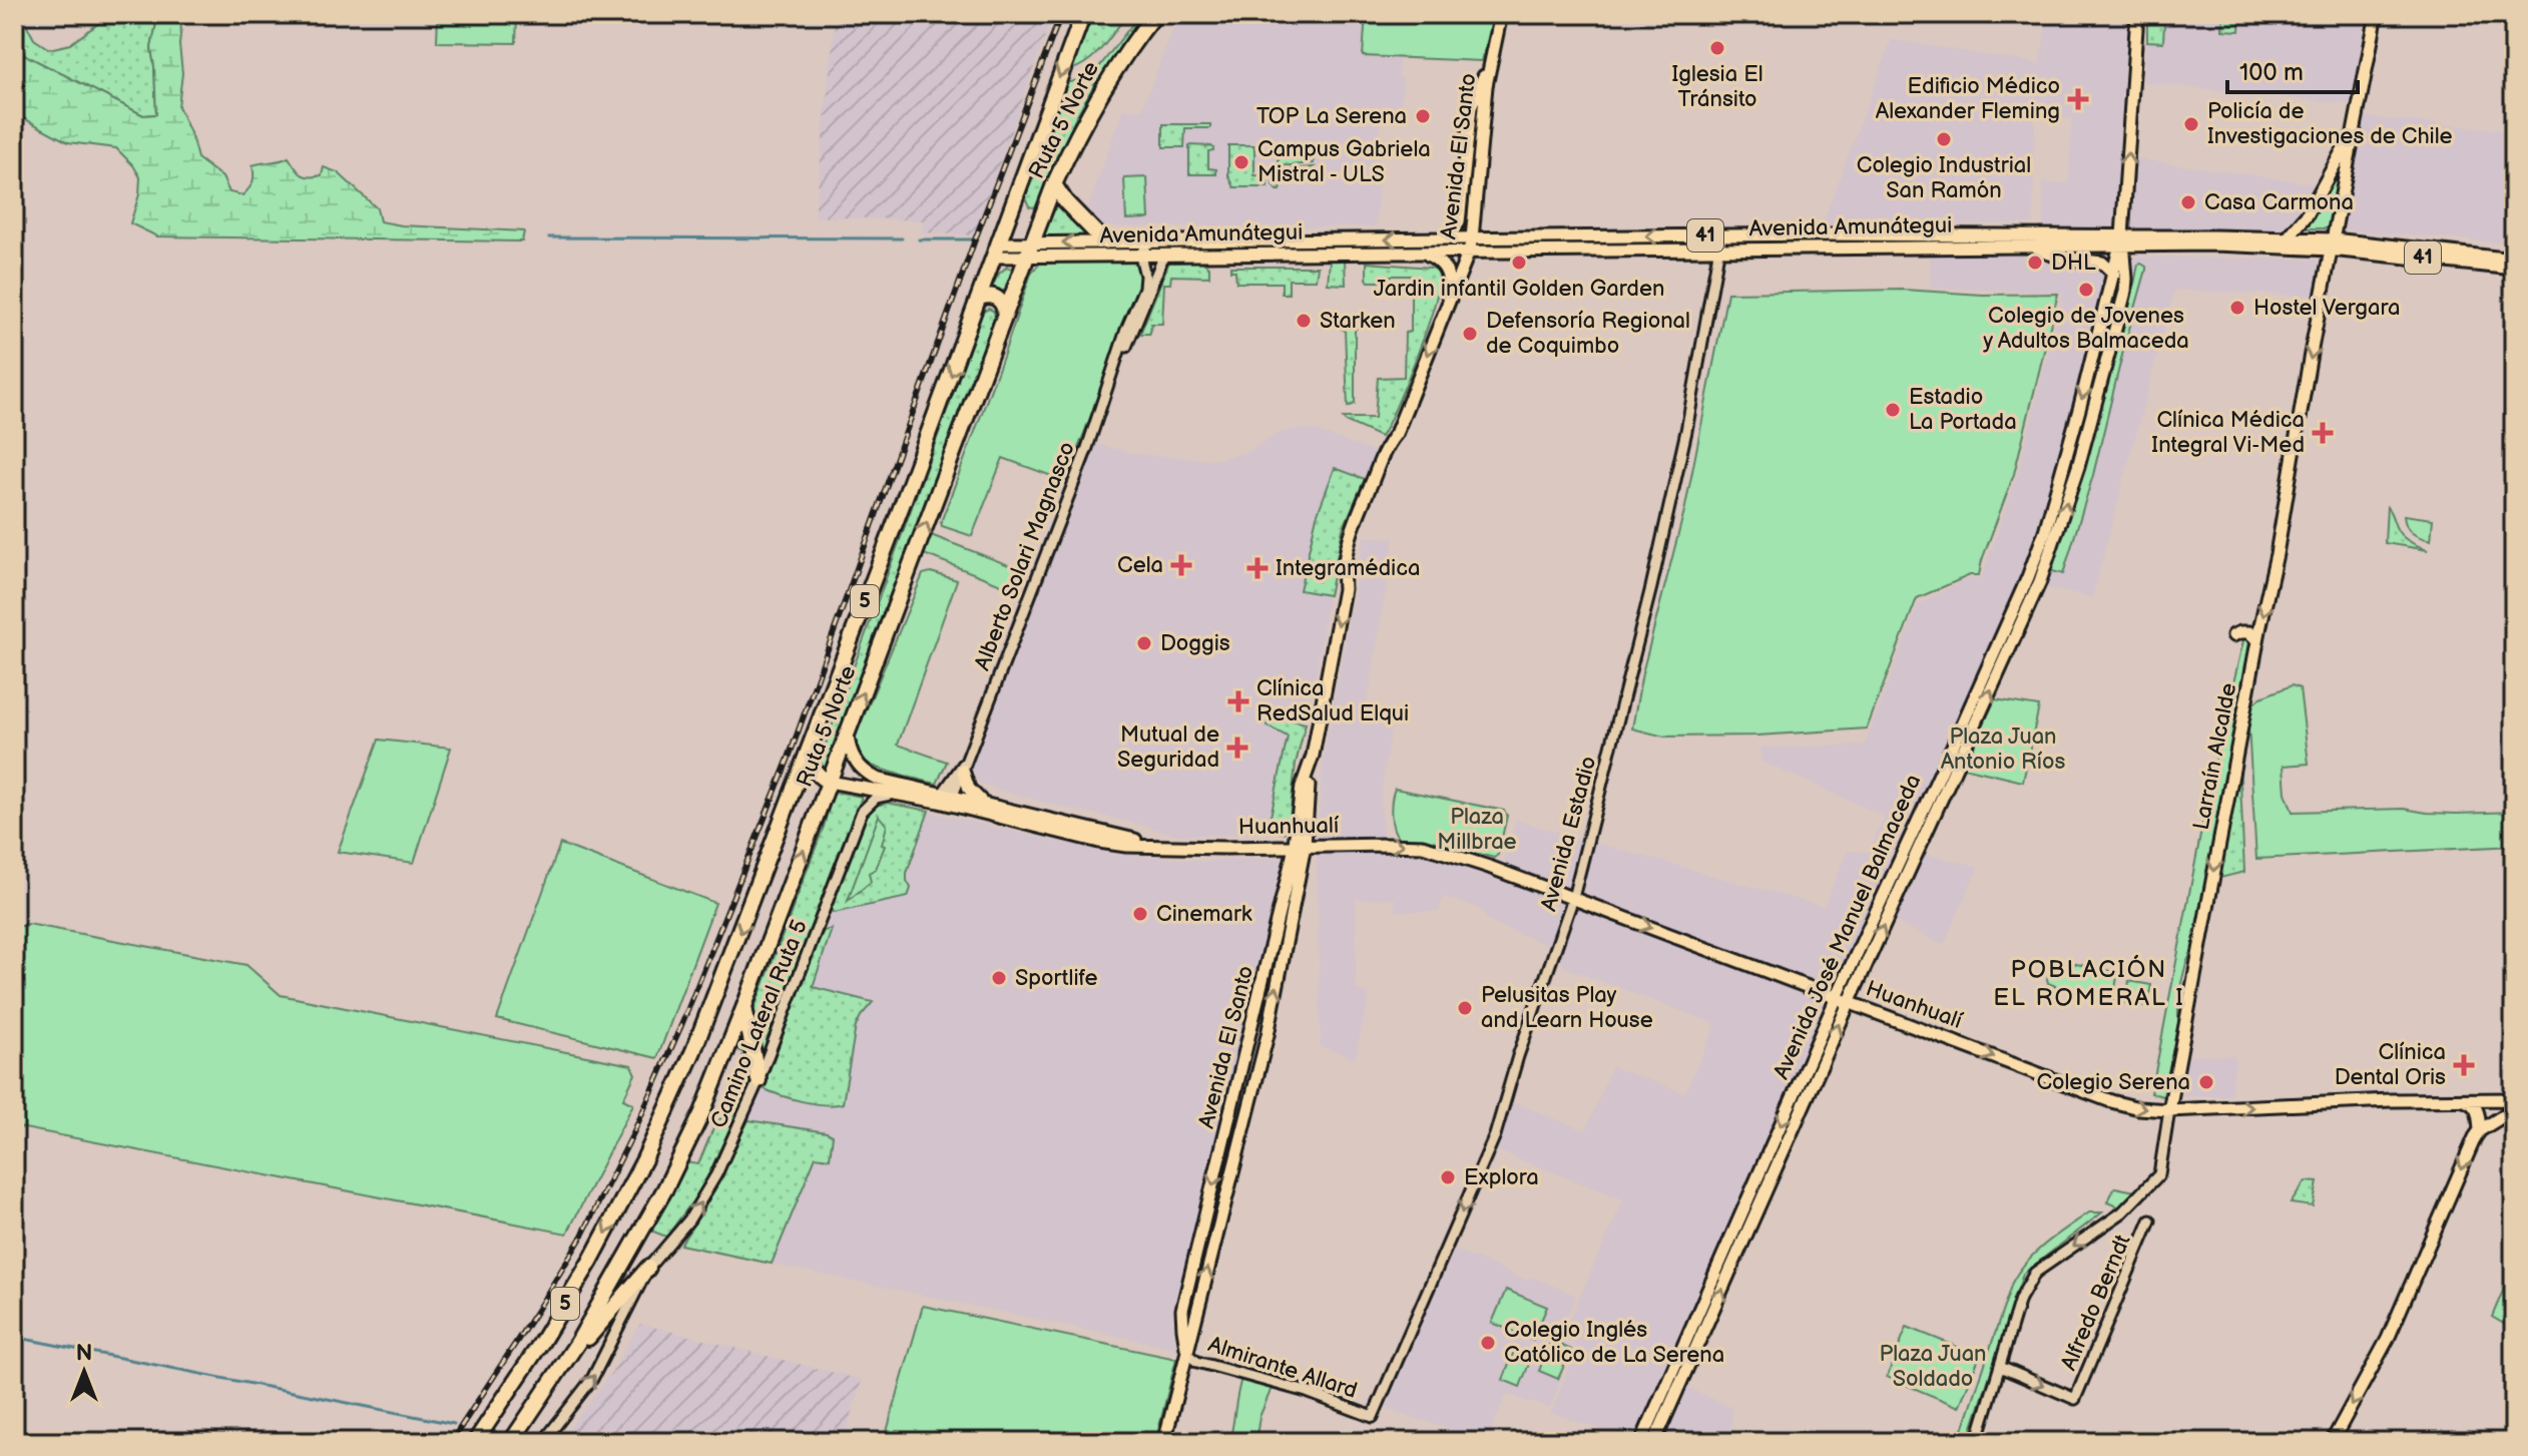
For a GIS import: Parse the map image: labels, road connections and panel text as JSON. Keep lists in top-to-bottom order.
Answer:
{
  "streets": {
    "highway": ["Ruta 5 Norte", "5"],
    "main road": [
      "Avenida El Santo",
      "Avenida Amunátegui",
      "41",
      "Larraín Alcalde",
      "Huanhualí",
      "Avenida José Manuel Balmaceda"
    ],
    "street": [
      "Alberto Solari Magnasco",
      "Avenida Estadio",
      "Camino Lateral Ruta 5",
      "Alfredo Berndt",
      "Almirante Allard"
    ]
  },
  "crossings": [
    ["Ruta 5 Norte", "Avenida Amunátegui"],
    ["Ruta 5 Norte", "Huanhualí"],
    ["Avenida El Santo", "Avenida Amunátegui"],
    ["Avenida El Santo", "Huanhualí"],
    ["Avenida El Santo", "Almirante Allard"],
    ["Avenida Amunátegui", "Alberto Solari Magnasco"],
    ["Avenida Amunátegui", "Larraín Alcalde"],
    ["Avenida Amunátegui", "Avenida Estadio"],
    ["Avenida Amunátegui", "Avenida José Manuel Balmaceda"],
    ["Alberto Solari Magnasco", "Huanhualí"],
    ["Larraín Alcalde", "Huanhualí"],
    ["Larraín Alcalde", "Alfredo Berndt"],
    ["Huanhualí", "Avenida Estadio"],
    ["Huanhualí", "Avenida José Manuel Balmaceda"],
    ["Huanhualí", "Camino Lateral Ruta 5"],
    ["Avenida Estadio", "Almirante Allard"]
  ],
  "one_way": [
    "Larraín Alcalde",
    "Huanhualí",
    "Avenida Estadio",
    "Camino Lateral Ruta 5"
  ],
  "districts": ["POBLACIÓN EL ROMERAL I"],
  "parks": ["Plaza Juan Antonio Ríos", "Plaza Millbrae", "Plaza Juan Soldado"],
  "places": {
    "other": [
      "Iglesia El Tránsito",
      "TOP La Serena",
      "Policía de Investigaciones de Chile",
      "Colegio Industrial San Ramón",
      "Campus Gabriela Mistral - ULS",
      "Casa Carmona",
      "Jardin infantil Golden Garden",
      "DHL",
      "Colegio de Jovenes y Adultos Balmaceda",
      "Hostel Vergara",
      "Starken",
      "Defensoría Regional de Coquimbo",
      "Estadio La Portada",
      "Doggis",
      "Cinemark",
      "Sportlife",
      "Pelusitas Play and Learn House",
      "Colegio Serena",
      "Explora",
      "Colegio Inglés Católico de La Serena"
    ],
    "health": [
      "Edificio Médico Alexander Fleming",
      "Clínica Médica Integral Vi-Med",
      "Cela",
      "Integramédica",
      "Clínica RedSalud Elqui",
      "Mutual de Seguridad",
      "Clínica Dental Oris"
    ]
  },
  "scale_bar": "100 m",
  "north": "top"
}
